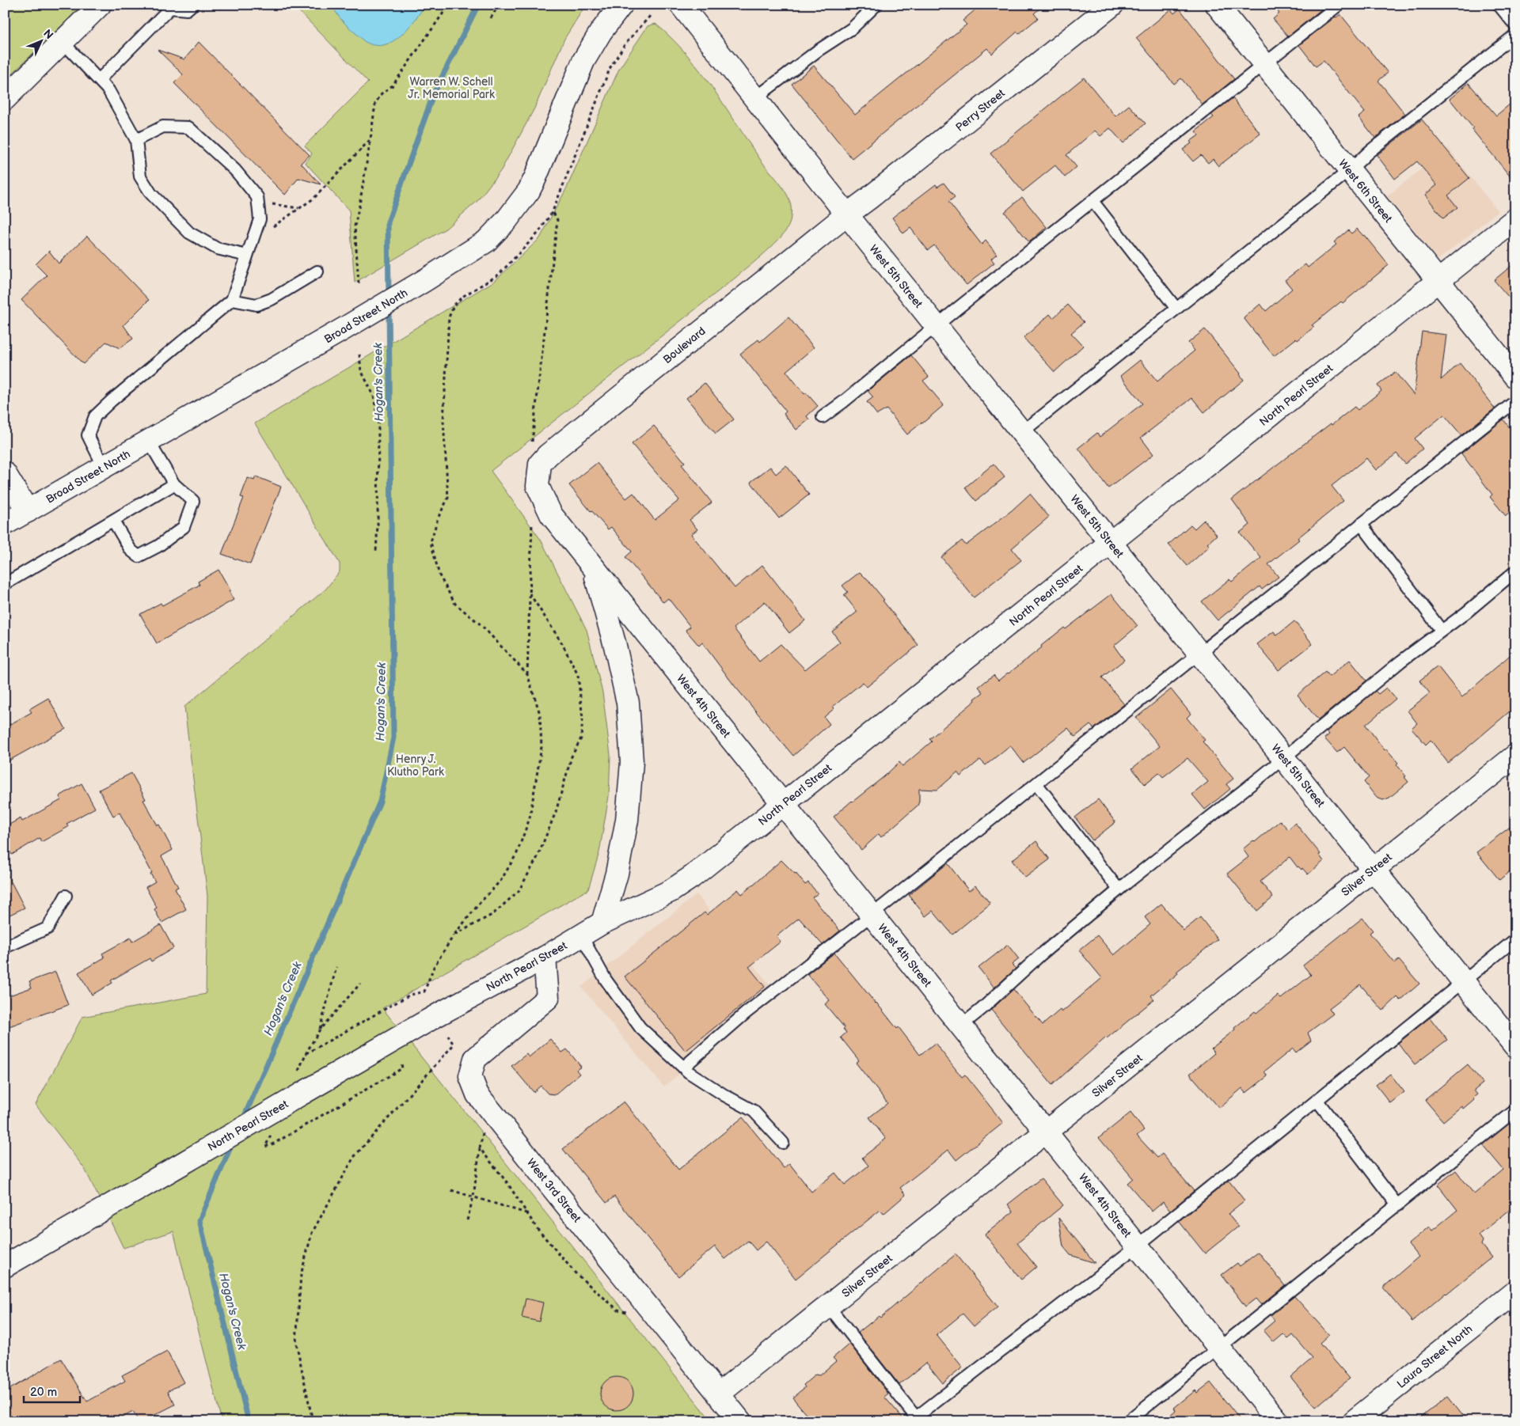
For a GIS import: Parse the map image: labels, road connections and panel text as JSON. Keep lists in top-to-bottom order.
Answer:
{
  "streets": {
    "street": [
      "Perry Street",
      "West 6th Street",
      "West 5th Street",
      "Broad Street North",
      "Boulevard",
      "North Pearl Street",
      "West 4th Street",
      "Silver Street",
      "West 3rd Street",
      "Laura Street North"
    ]
  },
  "crossings": [
    ["Perry Street", "West 5th Street"],
    ["Perry Street", "Boulevard"],
    ["West 6th Street", "North Pearl Street"],
    ["West 5th Street", "Boulevard"],
    ["West 5th Street", "North Pearl Street"],
    ["West 5th Street", "Silver Street"],
    ["Boulevard", "West 4th Street"],
    ["North Pearl Street", "West 4th Street"],
    ["North Pearl Street", "West 3rd Street"],
    ["West 4th Street", "Silver Street"],
    ["Silver Street", "West 3rd Street"]
  ],
  "water": ["Hogan's Creek"],
  "parks": ["Warren W. Schell Jr. Memorial Park", "Henry J. Klutho Park"],
  "scale_bar": "20 m",
  "north": "top right"
}
